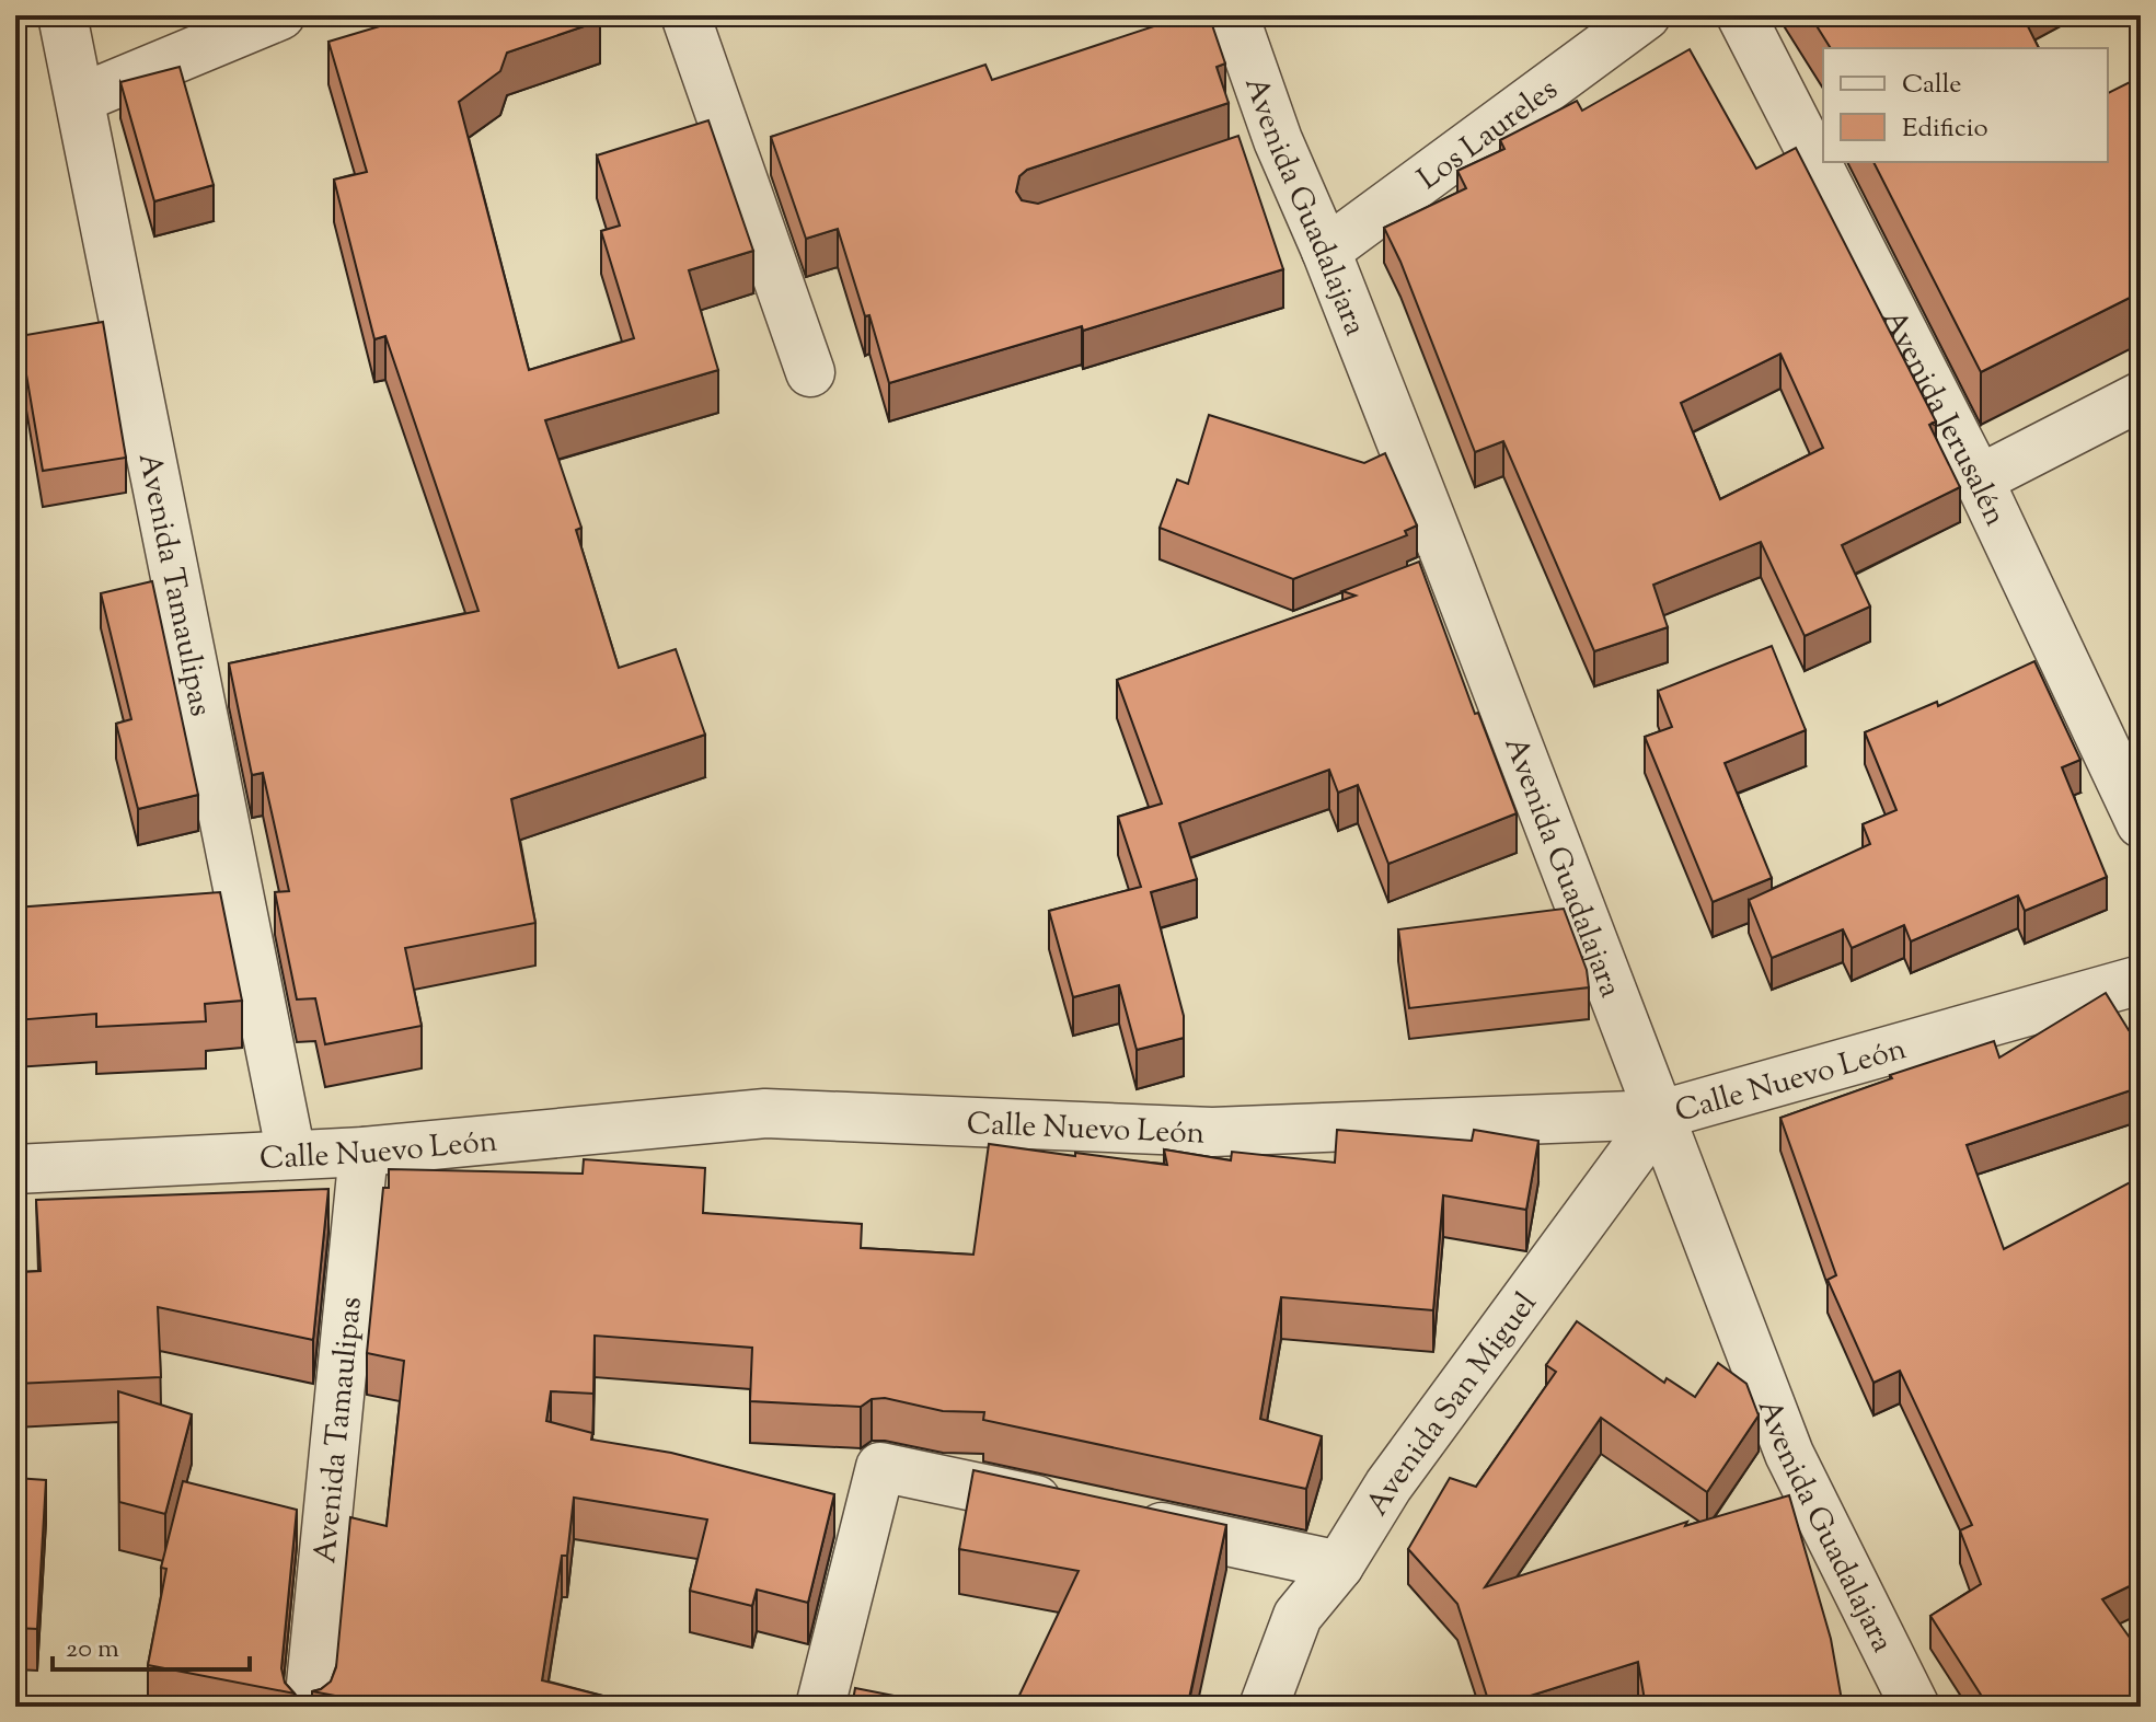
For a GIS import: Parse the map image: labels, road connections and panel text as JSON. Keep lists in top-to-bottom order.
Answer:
{
  "streets": {
    "street": [
      "Los Laureles",
      "Avenida Guadalajara",
      "Avenida Jerusalén",
      "Avenida Tamaulipas",
      "Calle Nuevo León",
      "Avenida San Miguel"
    ]
  },
  "crossings": [
    ["Los Laureles", "Avenida Guadalajara"],
    ["Avenida Guadalajara", "Calle Nuevo León"],
    ["Avenida Guadalajara", "Avenida San Miguel"],
    ["Avenida Tamaulipas", "Calle Nuevo León"],
    ["Calle Nuevo León", "Avenida San Miguel"]
  ],
  "legend": ["Calle", "Edificio"],
  "scale_bar": "20 m"
}
